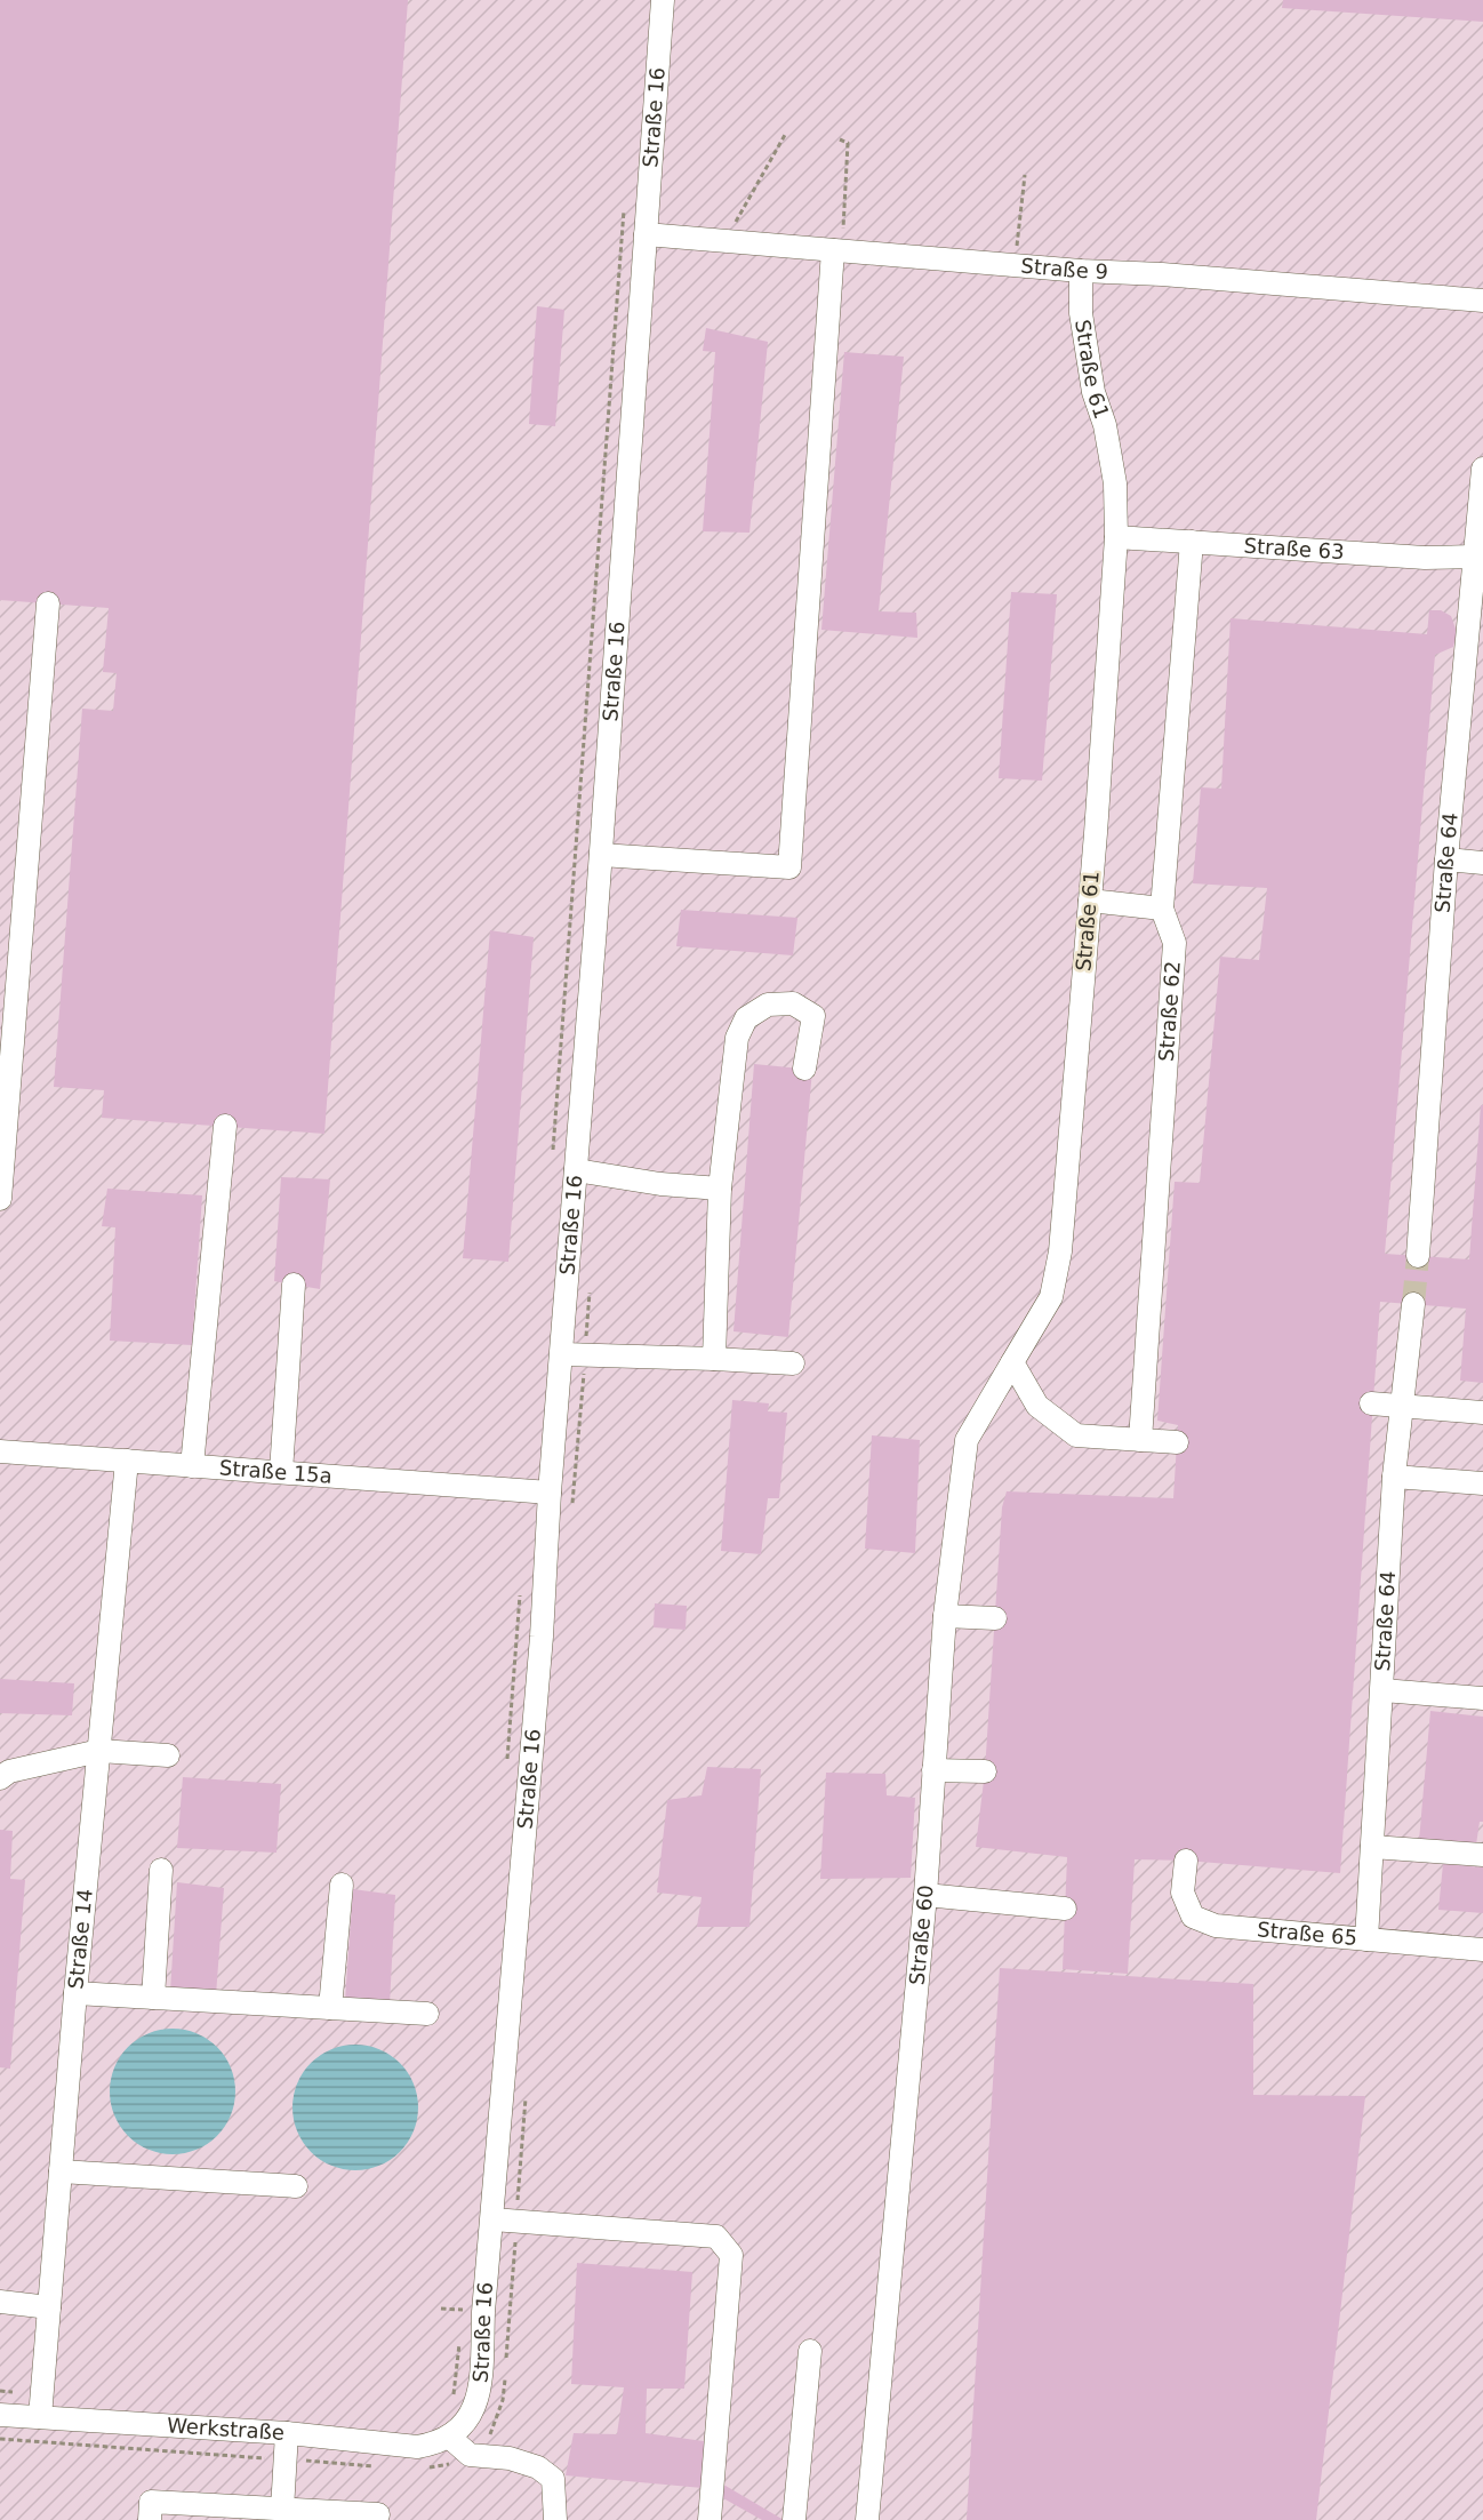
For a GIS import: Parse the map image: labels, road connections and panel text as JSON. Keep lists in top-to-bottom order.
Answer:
{
  "streets": {
    "street": [
      "Straße 16",
      "Straße 9",
      "Straße 61",
      "Straße 63",
      "Straße 64",
      "Straße 62",
      "Straße 15a",
      "Straße 60",
      "Straße 65",
      "Straße 14",
      "Werkstraße"
    ]
  },
  "crossings": [
    ["Straße 16", "Straße 9"],
    ["Straße 16", "Straße 15a"],
    ["Straße 16", "Werkstraße"],
    ["Straße 9", "Straße 61"],
    ["Straße 61", "Straße 63"],
    ["Straße 61", "Straße 60"],
    ["Straße 63", "Straße 64"],
    ["Straße 63", "Straße 62"],
    ["Straße 64", "Straße 65"],
    ["Straße 15a", "Straße 14"],
    ["Straße 14", "Werkstraße"]
  ]
}
